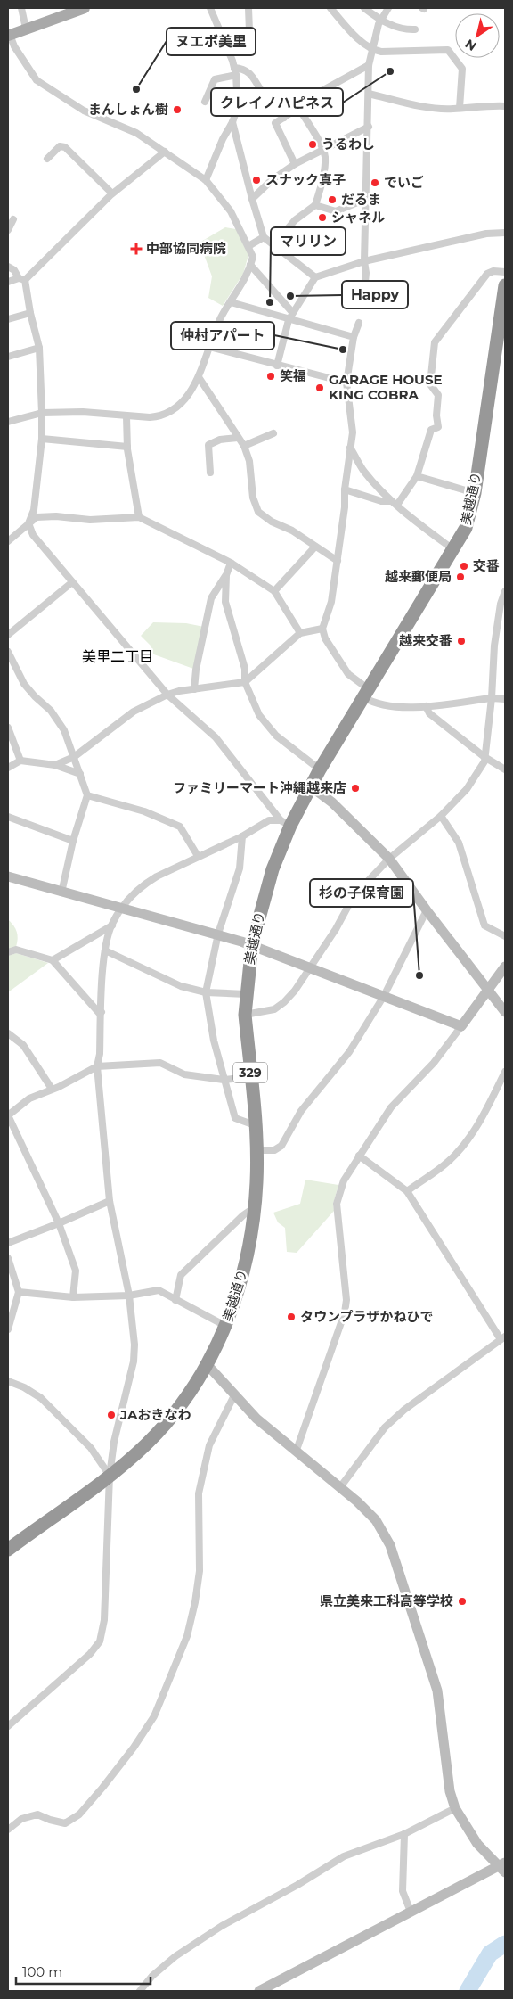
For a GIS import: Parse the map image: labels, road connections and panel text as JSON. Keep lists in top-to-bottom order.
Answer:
{
  "streets": {
    "highway": ["美越通り", "329"]
  },
  "districts": ["美里二丁目"],
  "places": {
    "other": [
      "クレイノハピネス",
      "ヌエボ美里",
      "まんしょん樹",
      "うるわし",
      "スナック真子",
      "でいご",
      "だるま",
      "シャネル",
      "Happy",
      "マリリン",
      "仲村アパート",
      "笑福",
      "GARAGE HOUSE KING COBRA",
      "交番",
      "越来郵便局",
      "越来交番",
      "ファミリーマート沖縄越来店",
      "杉の子保育園",
      "タウンプラザかねひで",
      "JAおきなわ",
      "県立美来工科高等学校"
    ],
    "health": ["中部協同病院"]
  },
  "scale_bar": "100 m",
  "north": "bottom left"
}
